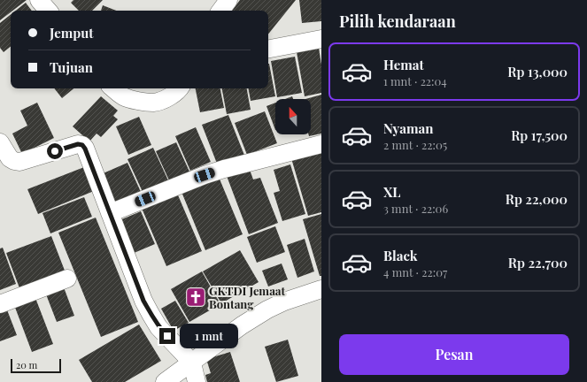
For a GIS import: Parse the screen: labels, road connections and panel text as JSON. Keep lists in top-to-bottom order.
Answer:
{
  "places": {
    "church": ["GKTDI Jemaat Bontang"]
  },
  "scale_bar": "20 m",
  "north": "top",
  "page": {
    "heading": "Pilih kendaraan",
    "banner": ["Jemput", "Tujuan"],
    "list": [
      {
        "name": "Hemat",
        "note": "1 mnt · 22:04",
        "value": "Rp 13,000"
      },
      {
        "name": "Nyaman",
        "note": "2 mnt · 22:05",
        "value": "Rp 17,500"
      },
      {
        "name": "XL",
        "note": "3 mnt · 22:06",
        "value": "Rp 22,000"
      },
      {
        "name": "Black",
        "note": "4 mnt · 22:07",
        "value": "Rp 22,700"
      }
    ],
    "bubble": "1 mnt",
    "buttons": "Pesan",
    "scale": "20 m"
  }
}
